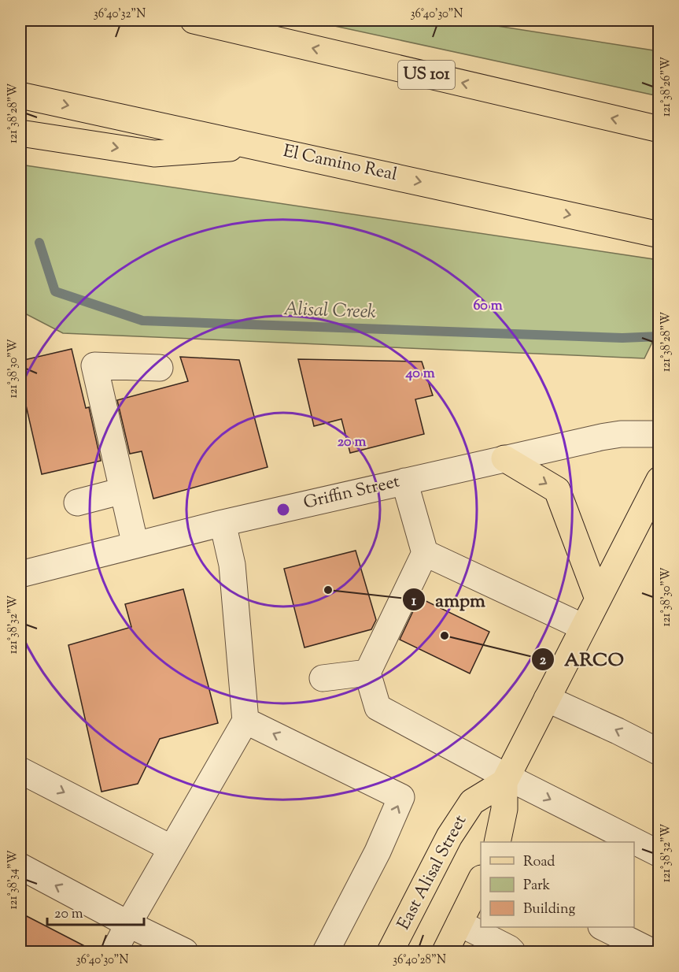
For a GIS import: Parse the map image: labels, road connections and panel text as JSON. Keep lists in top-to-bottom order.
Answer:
{
  "streets": {
    "main road": ["US 101", "El Camino Real", "East Alisal Street"],
    "street": ["Griffin Street"]
  },
  "water": ["Alisal Creek"],
  "places": ["ampm", "ARCO"],
  "legend": ["Road", "Park", "Building"],
  "scale_bar": "20 m",
  "coordinates": [
    "36°40'32\"N",
    "36°40'30\"N",
    "121°38'26\"W",
    "121°38'28\"W",
    "121°38'30\"W",
    "121°38'32\"W",
    "121°38'34\"W",
    "36°40'28\"N"
  ],
  "rings": ["60 m", "40 m", "20 m"]
}
